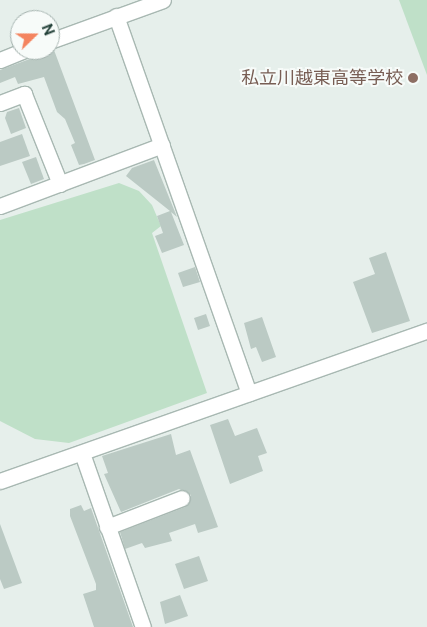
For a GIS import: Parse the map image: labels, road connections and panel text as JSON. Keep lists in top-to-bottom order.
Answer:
{
  "places": ["私立川越東高等学校"],
  "north": "right"
}
